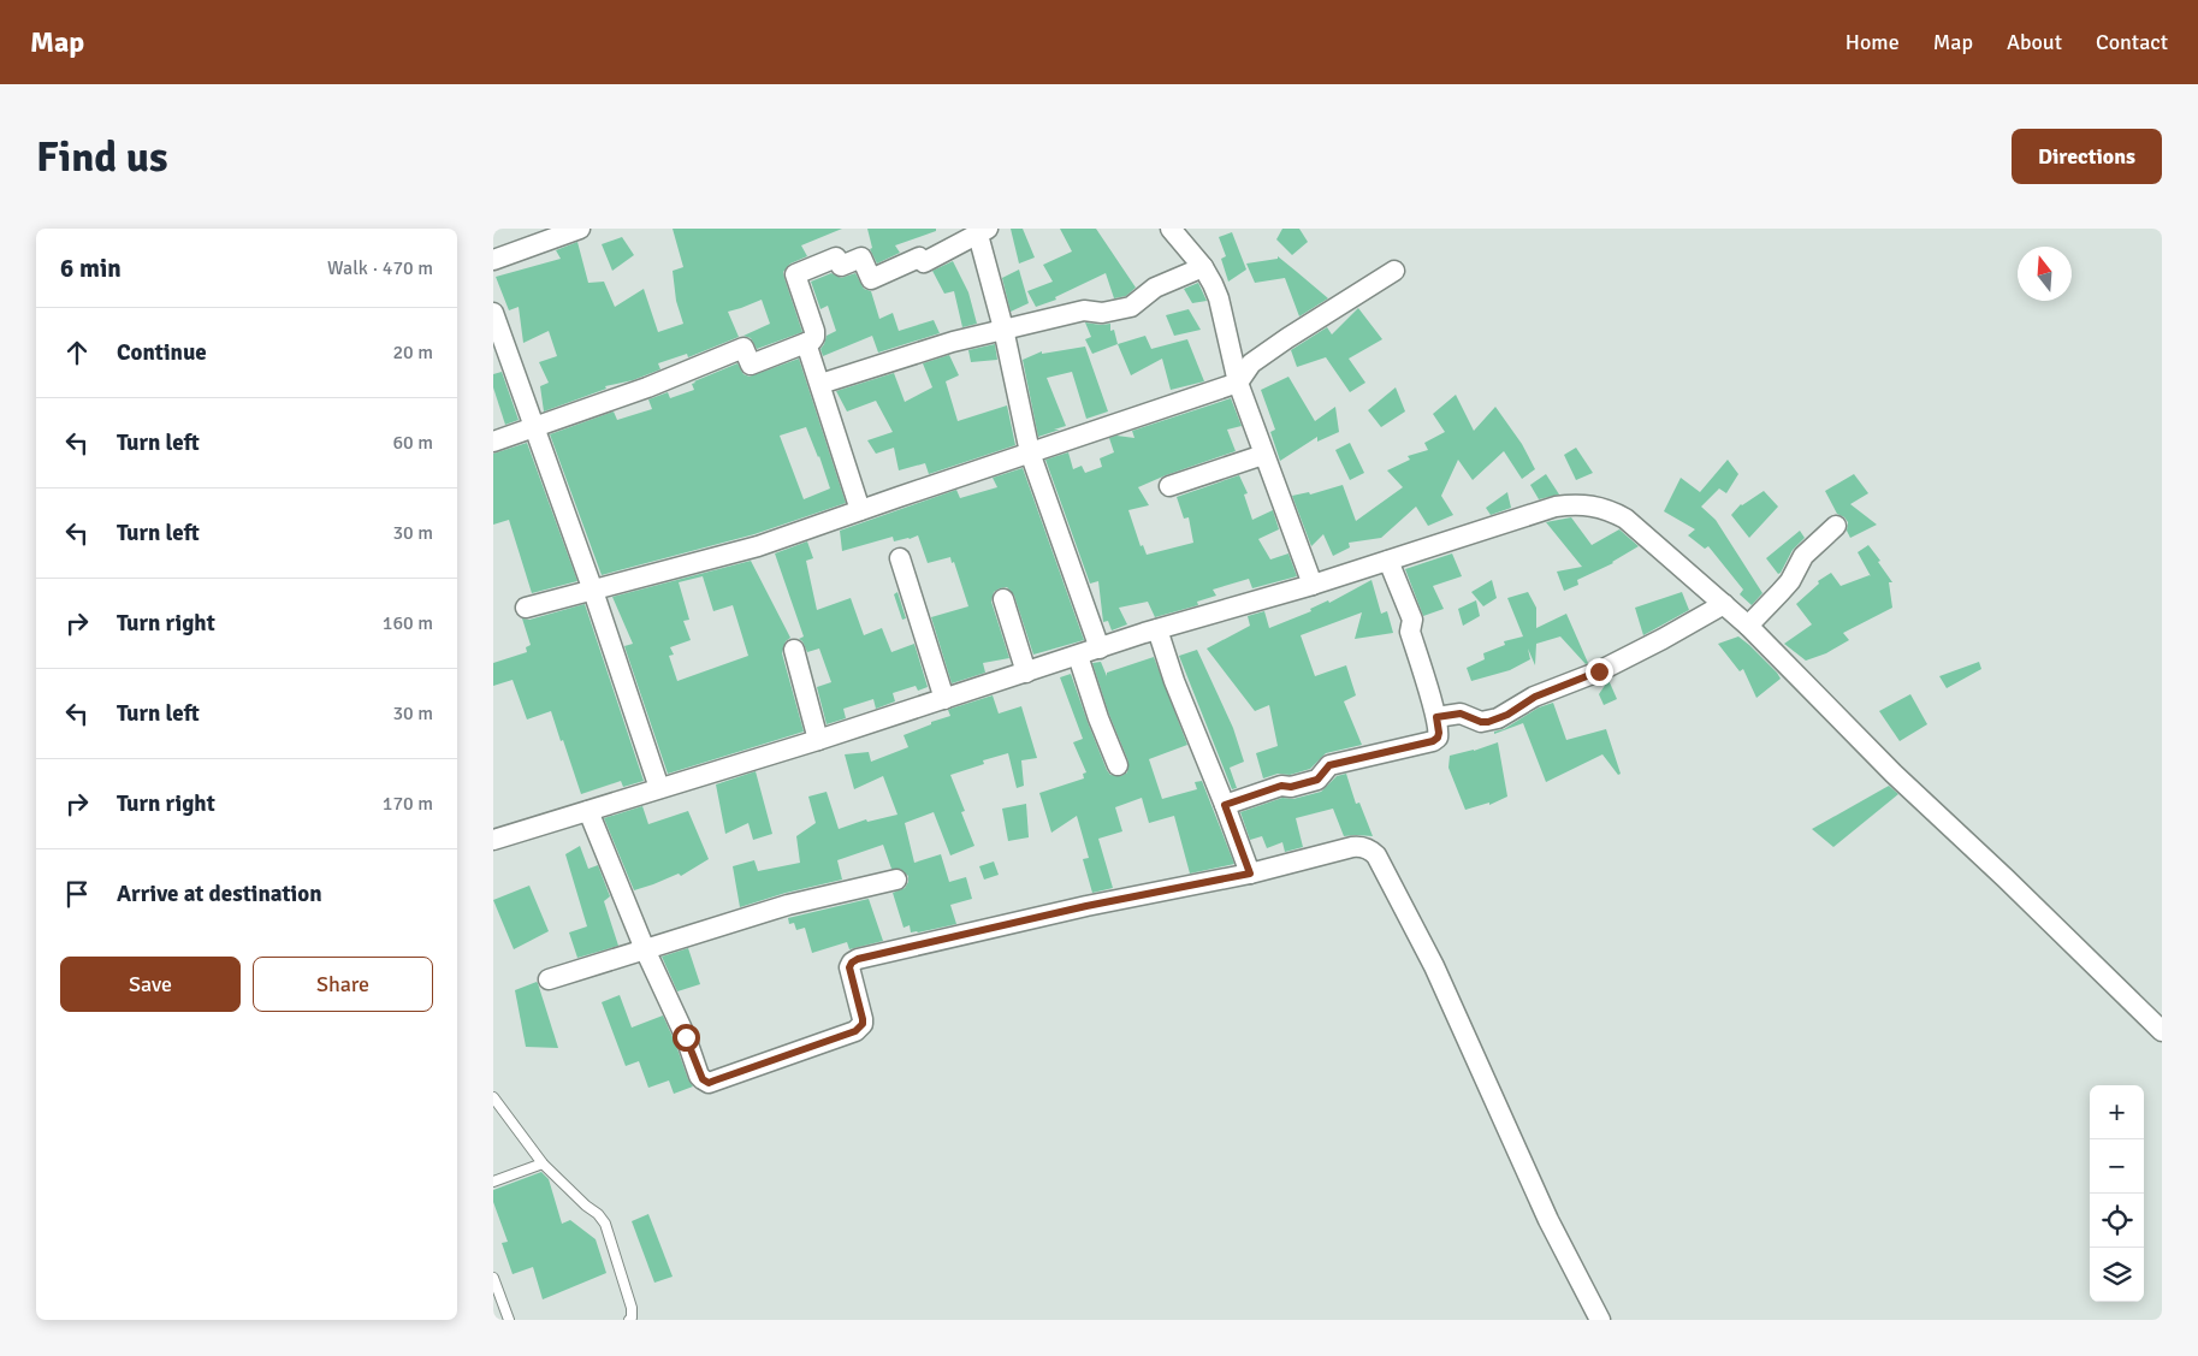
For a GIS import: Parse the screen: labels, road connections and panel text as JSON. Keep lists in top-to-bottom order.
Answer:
{
  "north": "top",
  "page": {
    "header": "Map",
    "nav": [
      "Home",
      "Map",
      "About",
      "Contact"
    ],
    "buttons": [
      "Directions",
      ["Save", "Share"]
    ],
    "title": "Find us",
    "heading": ["6 min", "Walk · 470 m"],
    "list": [
      ["Continue", "20 m"],
      ["Turn left", "60 m"],
      ["Turn left", "30 m"],
      ["Turn right", "160 m"],
      ["Turn left", "30 m"],
      ["Turn right", "170 m"],
      "Arrive at destination"
    ],
    "map_buttons": ["+", "−"]
  }
}
